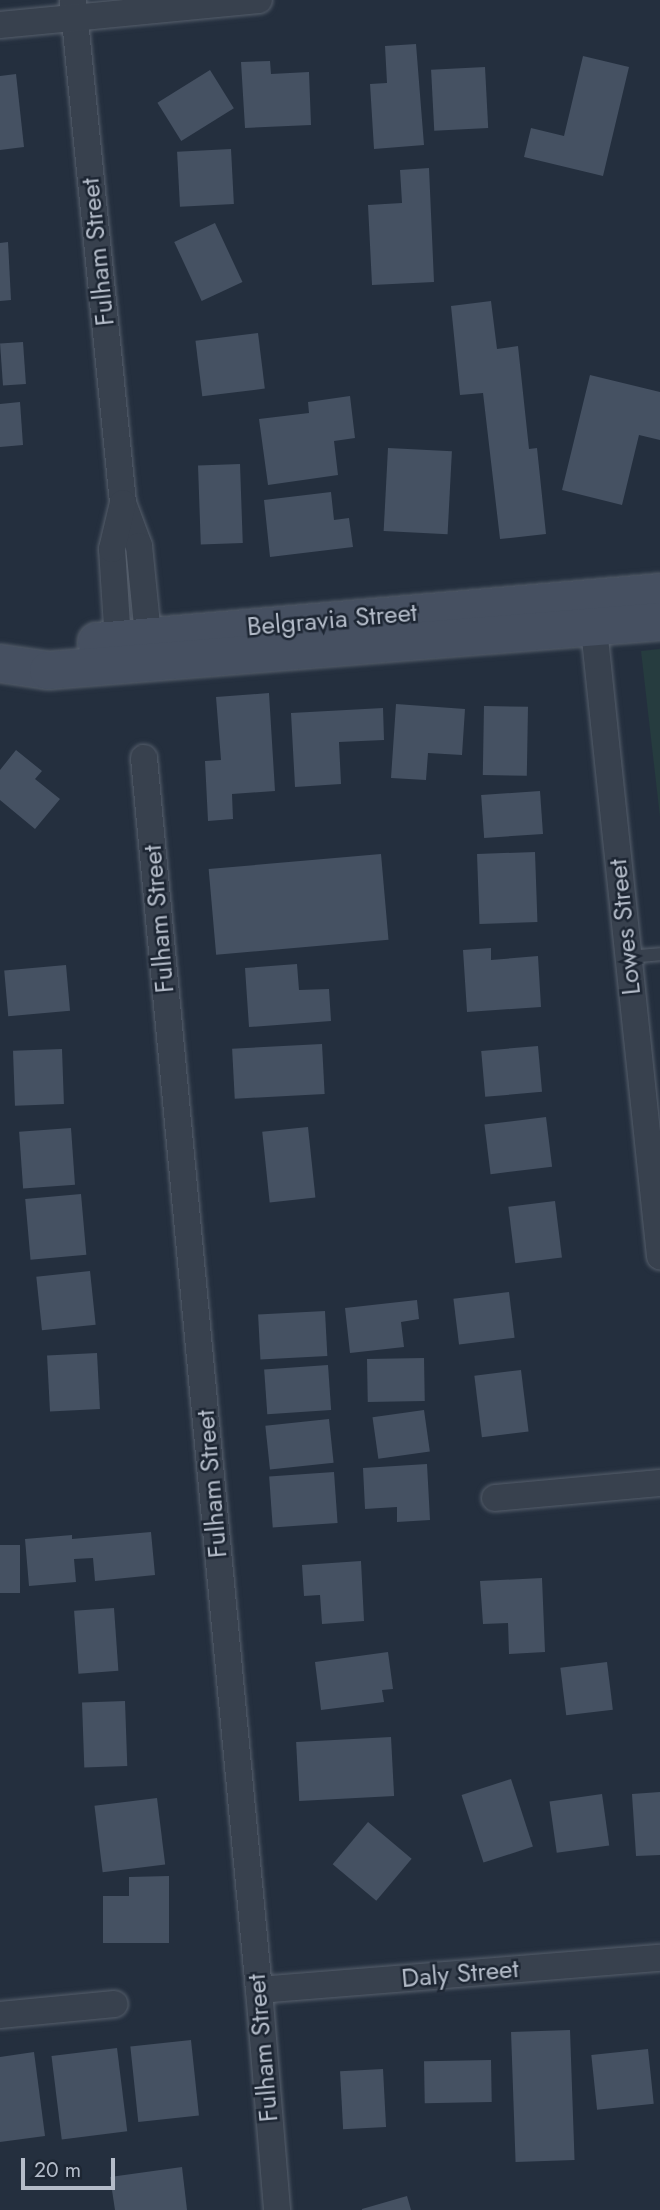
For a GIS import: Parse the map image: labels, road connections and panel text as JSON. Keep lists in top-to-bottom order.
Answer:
{
  "streets": {
    "street": [
      "Fulham Street",
      "Belgravia Street",
      "Lowes Street",
      "Daly Street"
    ]
  },
  "crossings": [
    ["Fulham Street", "Belgravia Street"],
    ["Fulham Street", "Daly Street"],
    ["Belgravia Street", "Lowes Street"]
  ],
  "scale_bar": "20 m"
}
